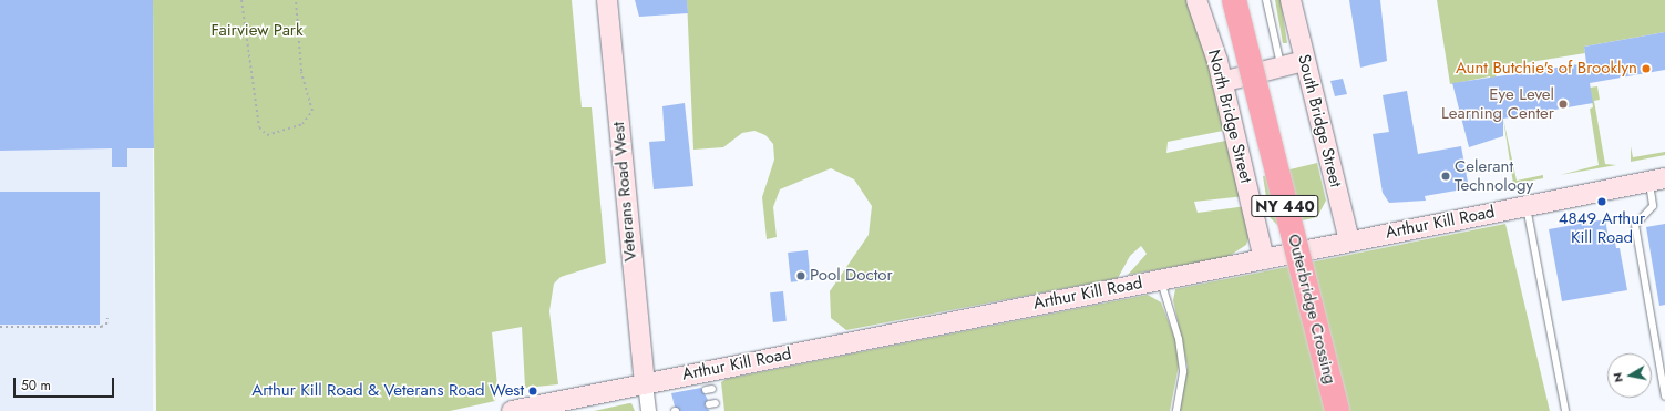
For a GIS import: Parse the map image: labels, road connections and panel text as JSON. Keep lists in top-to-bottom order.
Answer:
{
  "streets": {
    "highway": ["NY 440", "Outerbridge Crossing"],
    "street": [
      "North Bridge Street",
      "South Bridge Street",
      "Veterans Road West",
      "Arthur Kill Road"
    ]
  },
  "crossings": [
    ["North Bridge Street", "Arthur Kill Road"],
    ["South Bridge Street", "Arthur Kill Road"],
    ["Veterans Road West", "Arthur Kill Road"]
  ],
  "parks": ["Fairview Park"],
  "places": [
    "Aunt Butchie's of Brooklyn",
    "Eye Level Learning Center",
    "Celerant Technology",
    "4849 Arthur Kill Road",
    "Pool Doctor",
    "Arthur Kill Road & Veterans Road West"
  ],
  "scale_bar": "50 m",
  "north": "left"
}
